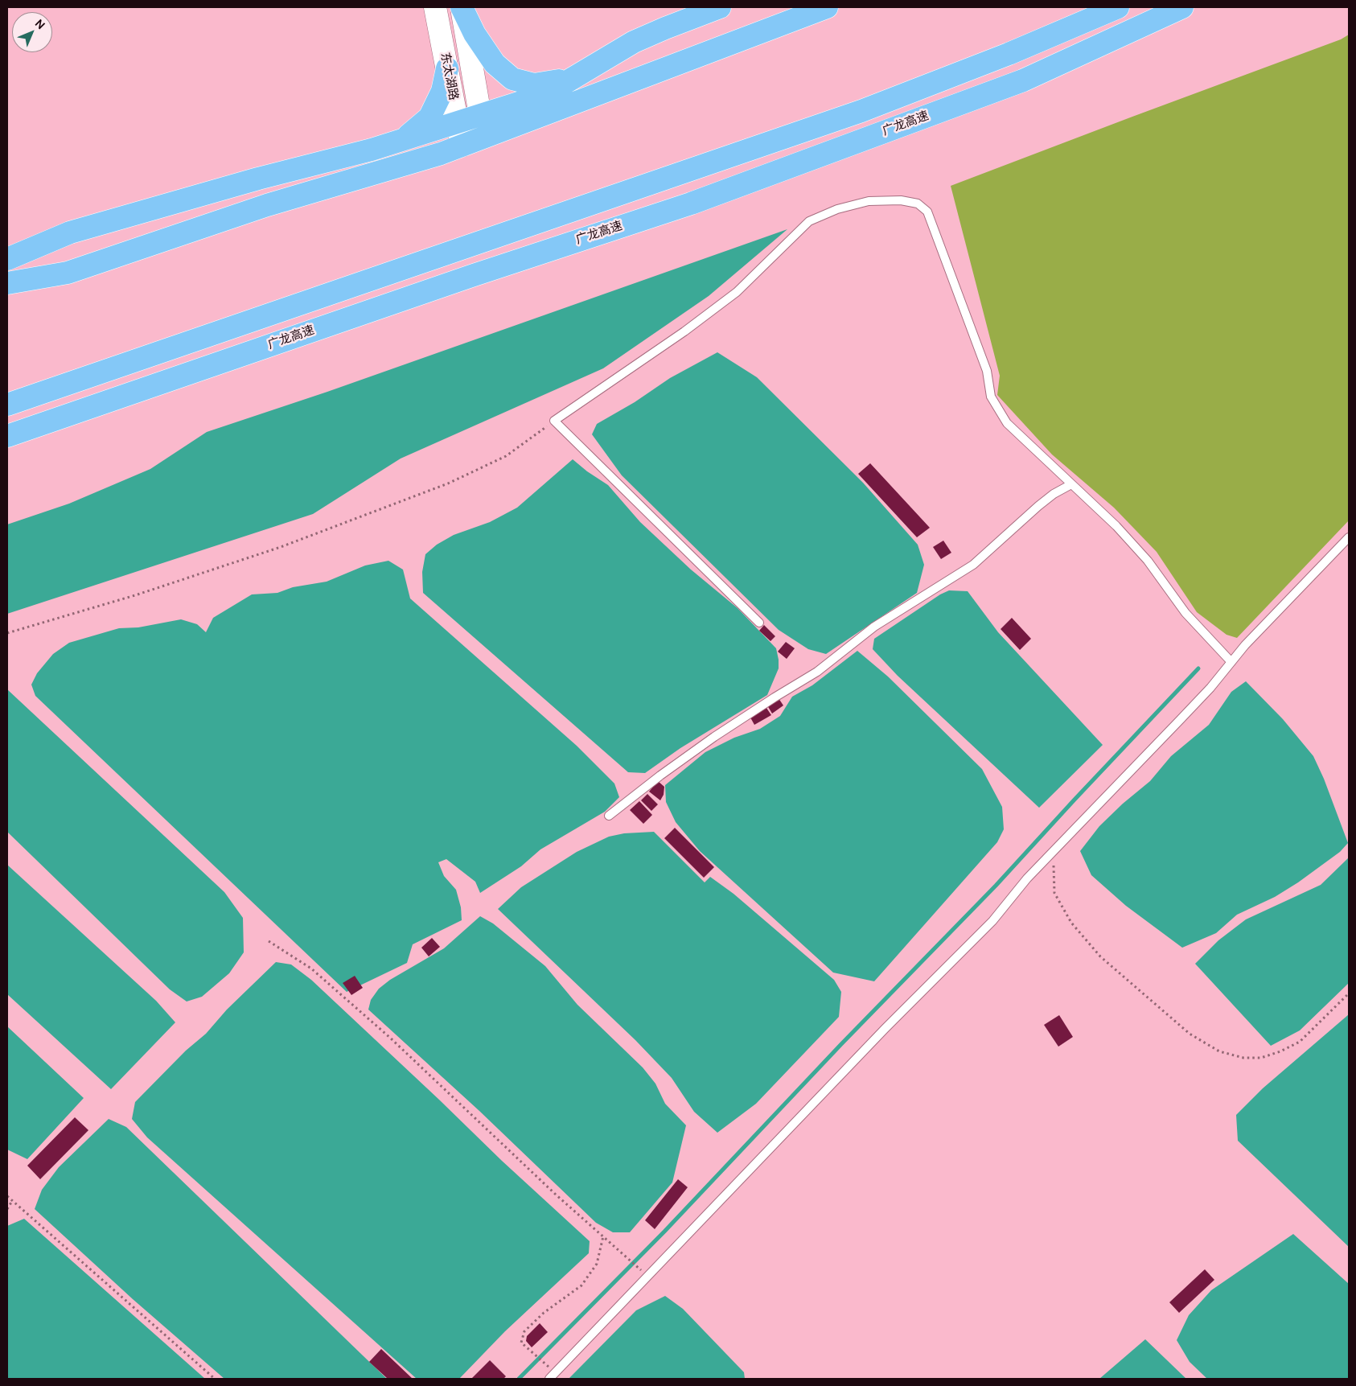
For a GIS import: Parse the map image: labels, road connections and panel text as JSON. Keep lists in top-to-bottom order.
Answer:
{
  "streets": {
    "highway": ["广龙高速"],
    "main road": ["东太湖路"]
  },
  "north": "top right"
}
